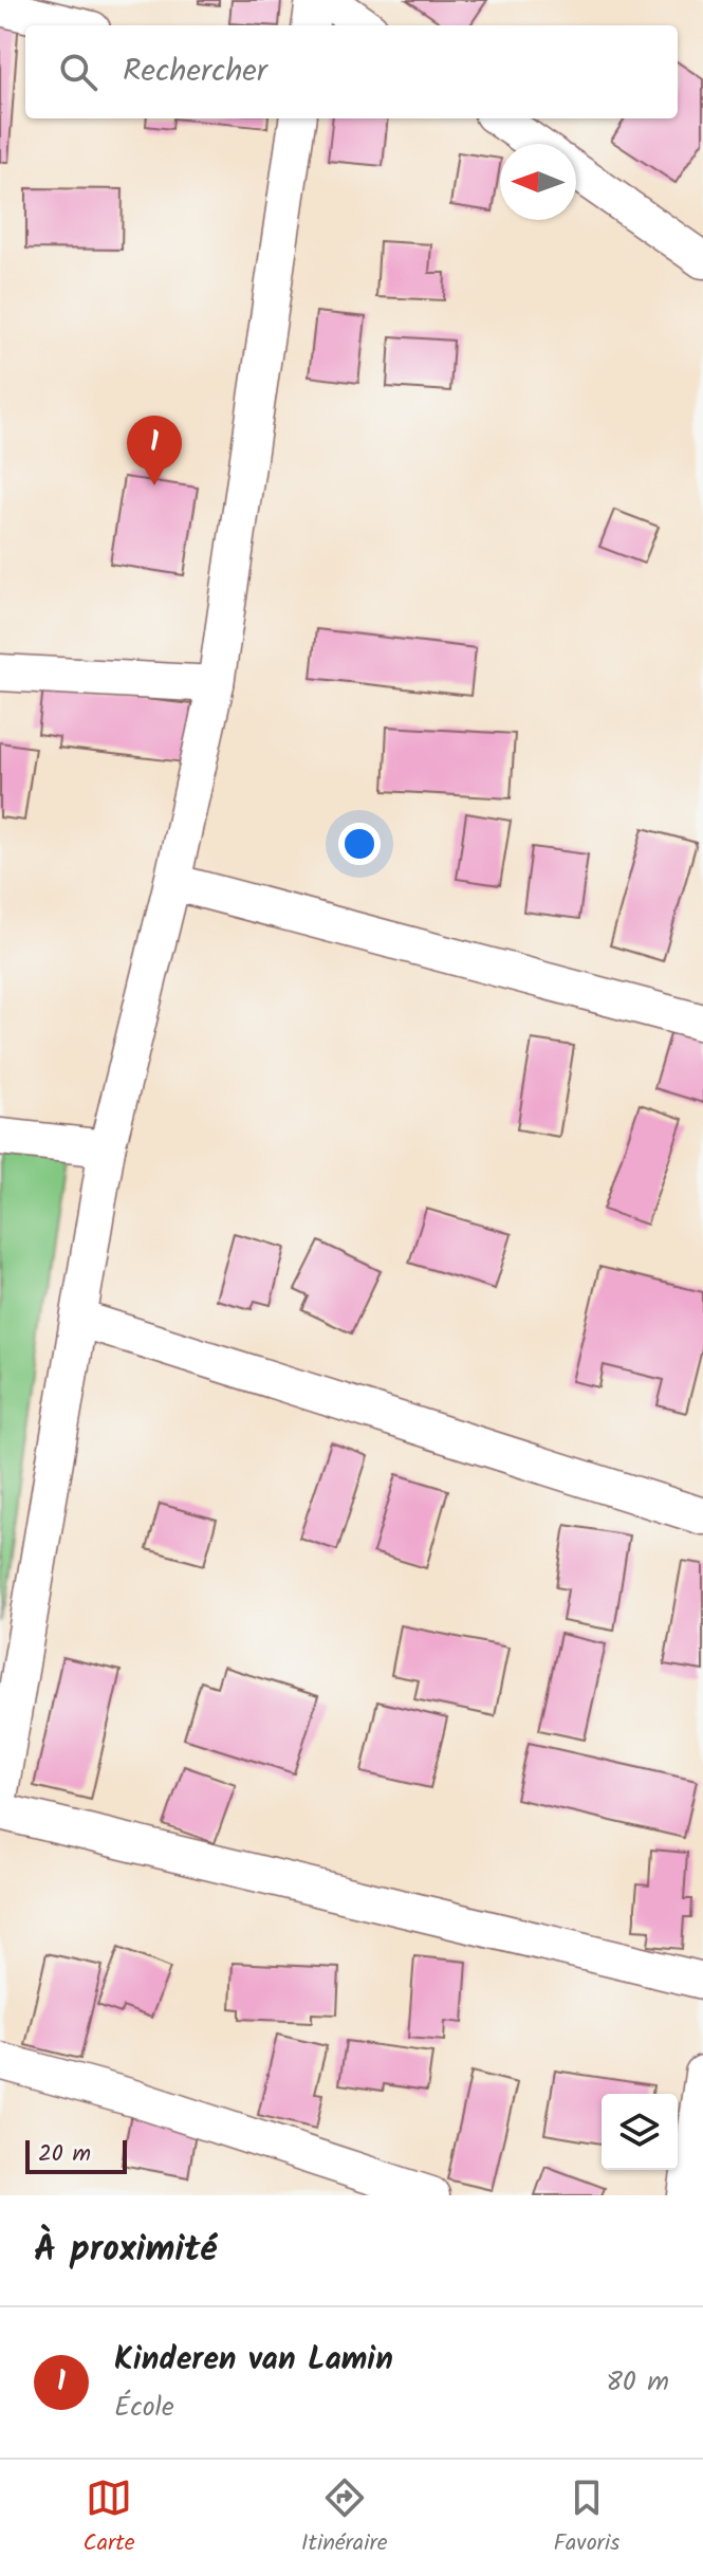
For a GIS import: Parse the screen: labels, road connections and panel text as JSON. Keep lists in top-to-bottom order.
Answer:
{
  "scale_bar": "20 m",
  "north": "left",
  "page": {
    "search": "Rechercher",
    "pins": "1",
    "scale": "20 m",
    "heading": "À proximité",
    "list": [
      {
        "mark": "1",
        "name": "Kinderen van Lamin",
        "note": "École",
        "value": "80 m"
      }
    ],
    "nav": ["Carte", "Itinéraire", "Favoris"]
  }
}
